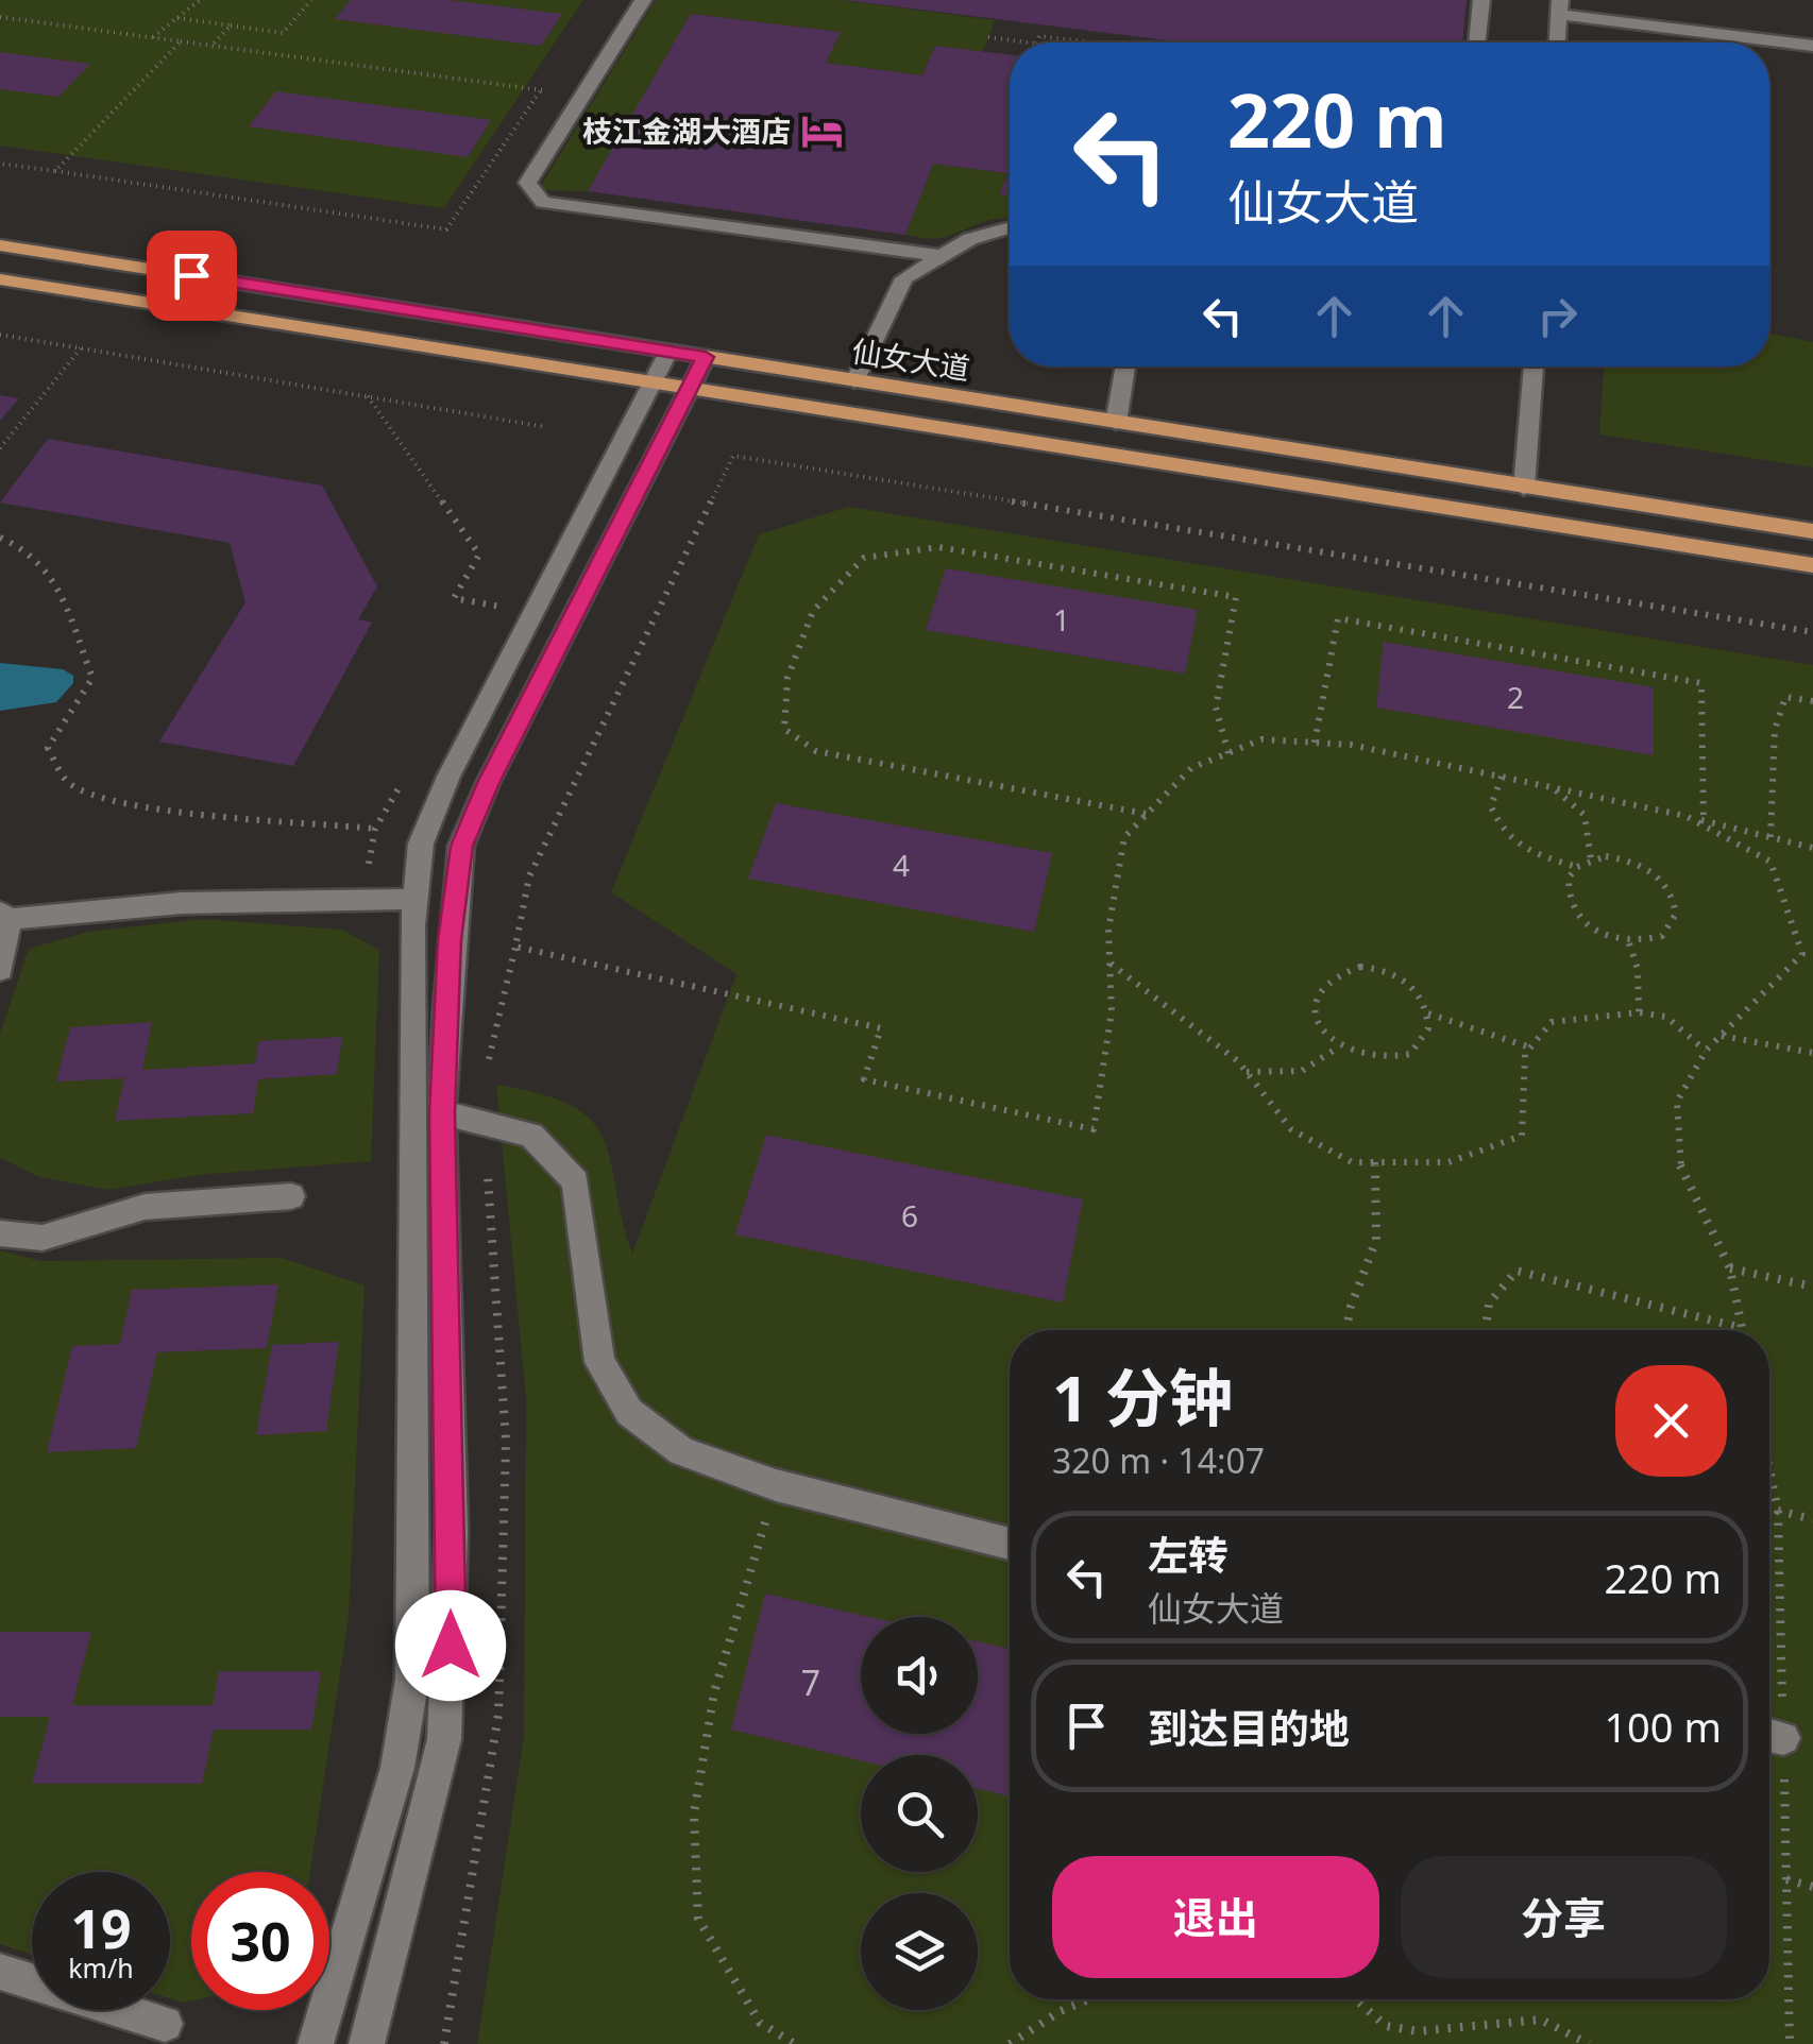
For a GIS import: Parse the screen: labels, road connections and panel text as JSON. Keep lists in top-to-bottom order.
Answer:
{
  "streets": {
    "main road": ["仙女大道"]
  },
  "places": {
    "hotel": ["枝江金湖大酒店"]
  },
  "house_numbers": [
    "1",
    "2",
    "4",
    "6",
    "7"
  ],
  "page": {
    "turn": ["220 m", "仙女大道"],
    "heading": ["1 分钟", "320 m · 14:07"],
    "list": [
      {
        "name": "左转",
        "note": "仙女大道",
        "value": "220 m"
      },
      {
        "name": "到达目的地",
        "value": "100 m"
      }
    ],
    "buttons": ["退出", "分享"],
    "speed": "19 km/h",
    "limit": "30"
  }
}
